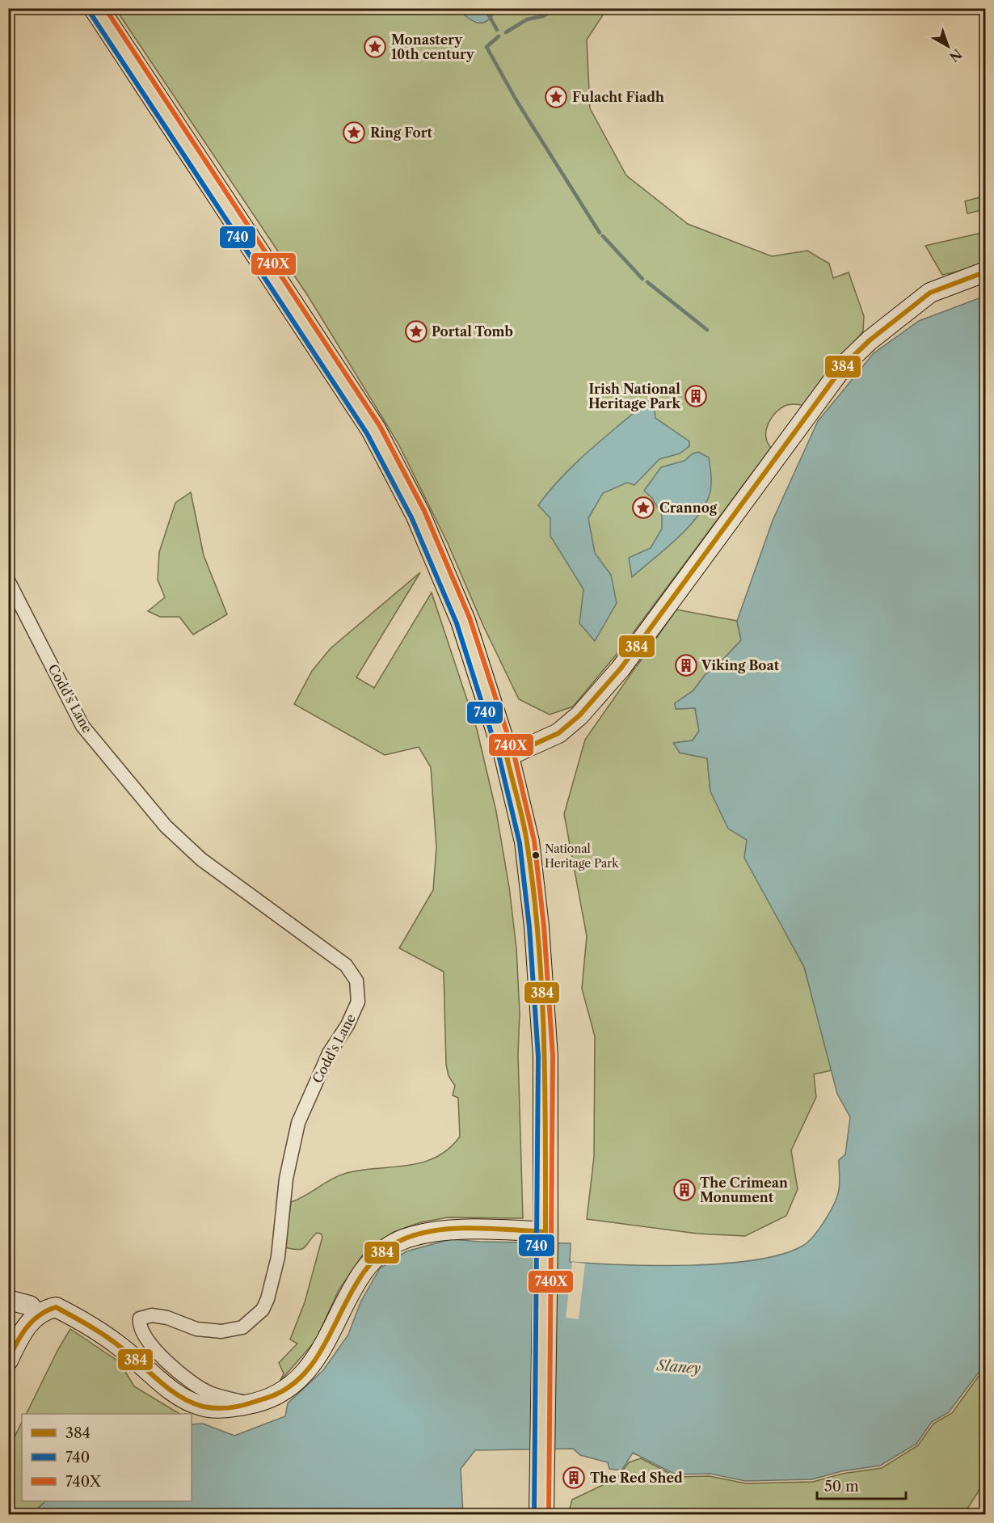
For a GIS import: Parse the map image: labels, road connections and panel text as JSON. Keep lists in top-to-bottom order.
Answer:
{
  "streets": {
    "street": ["Codd's Lane"]
  },
  "water": ["Slaney"],
  "places": {
    "place": [
      "Monastery 10th century",
      "Fulacht Fiadh",
      "Ring Fort",
      "Portal Tomb",
      "Crannog"
    ],
    "building": [
      "Irish National Heritage Park",
      "Viking Boat",
      "The Crimean Monument",
      "The Red Shed"
    ],
    "other": ["National Heritage Park"]
  },
  "lines": ["transit line 740X", "transit line 740", "transit line 384"],
  "legend": ["384", "740", "740X"],
  "scale_bar": "50 m",
  "north": "bottom right"
}
